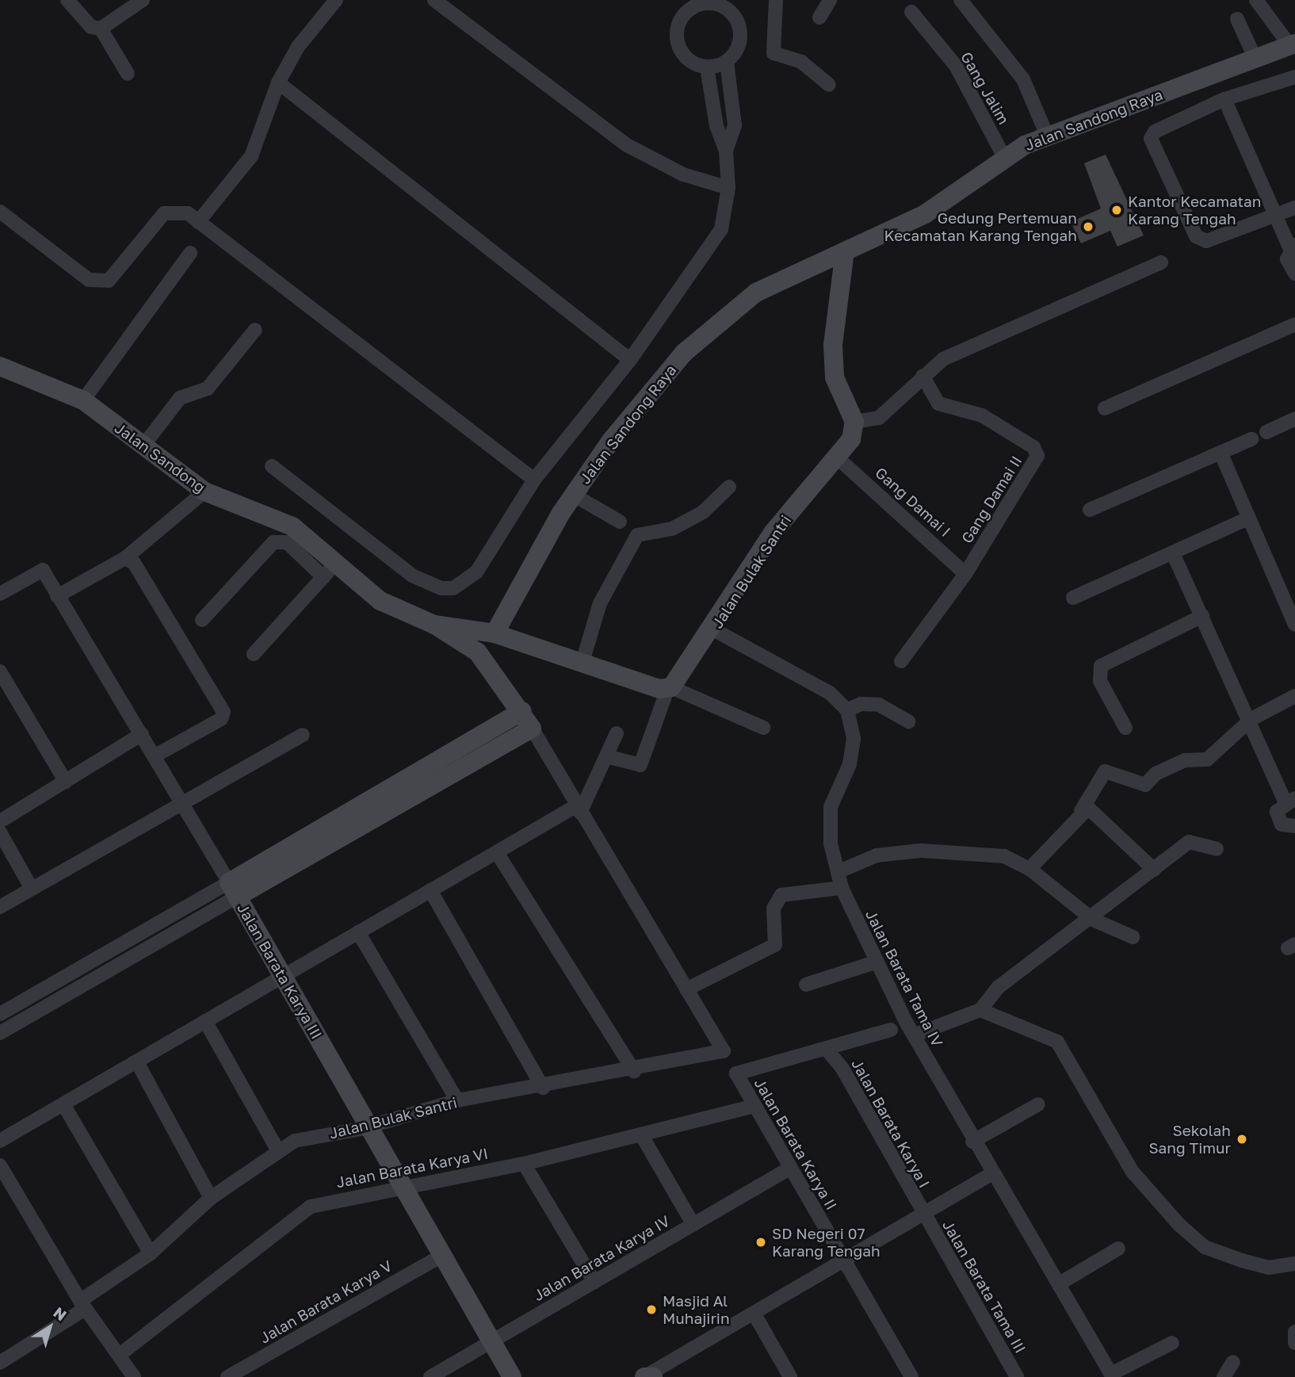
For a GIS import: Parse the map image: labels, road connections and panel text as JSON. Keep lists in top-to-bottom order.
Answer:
{
  "streets": {
    "street": [
      "Gang Jalim",
      "Jalan Sandong Raya",
      "Jalan Sandong",
      "Gang Damai II",
      "Gang Damai I",
      "Jalan Bulak Santri",
      "Jalan Barata Karya III",
      "Jalan Barata Tama IV",
      "Jalan Barata Karya I",
      "Jalan Barata Karya II",
      "Jalan Barata Karya VI",
      "Jalan Barata Karya IV",
      "Jalan Barata Tama III",
      "Jalan Barata Karya V"
    ]
  },
  "crossings": [
    ["Gang Jalim", "Jalan Sandong Raya"],
    ["Jalan Sandong Raya", "Jalan Sandong"],
    ["Gang Damai II", "Gang Damai I"],
    ["Gang Damai I", "Jalan Bulak Santri"],
    ["Jalan Bulak Santri", "Jalan Barata Karya III"],
    ["Jalan Barata Karya III", "Jalan Barata Karya VI"],
    ["Jalan Barata Karya III", "Jalan Barata Karya IV"],
    ["Jalan Barata Karya III", "Jalan Barata Karya V"],
    ["Jalan Barata Karya I", "Jalan Barata Karya II"],
    ["Jalan Barata Karya I", "Jalan Barata Tama III"],
    ["Jalan Barata Karya II", "Jalan Barata Karya VI"],
    ["Jalan Barata Karya II", "Jalan Barata Karya IV"]
  ],
  "places": [
    "Kantor Kecamatan Karang Tengah",
    "Gedung Pertemuan Kecamatan Karang Tengah",
    "Sekolah Sang Timur",
    "SD Negeri 07 Karang Tengah",
    "Masjid Al Muhajirin"
  ],
  "north": "top right"
}
